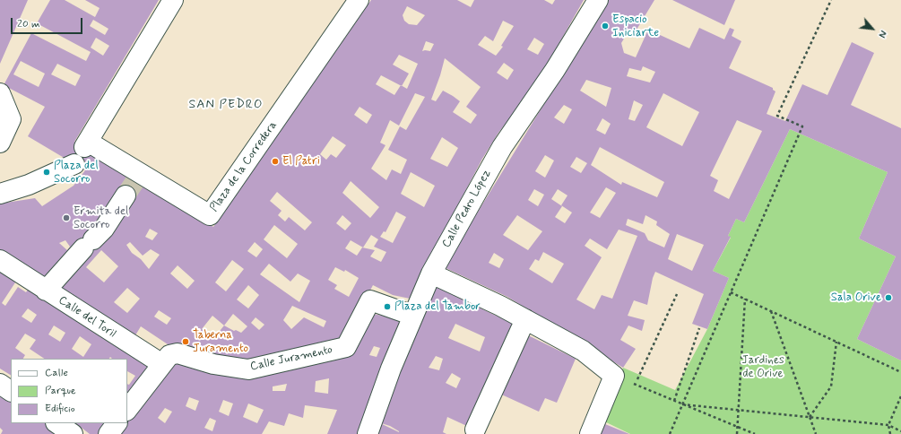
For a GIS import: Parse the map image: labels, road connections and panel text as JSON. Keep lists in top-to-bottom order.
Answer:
{
  "streets": {
    "street": [
      "Plaza de la Corredera",
      "Calle Pedro López",
      "Calle del Toril",
      "Calle Juramento"
    ]
  },
  "crossings": [
    ["Calle Pedro López", "Calle Juramento"],
    ["Calle del Toril", "Calle Juramento"]
  ],
  "districts": ["SAN PEDRO"],
  "parks": ["Jardines de Orive"],
  "places": [
    "Espacio Iniciarte",
    "El Patri",
    "Plaza del Socorro",
    "Ermita del Socorro",
    "Sala Orive",
    "Plaza del Tambor",
    "Taberna Juramento"
  ],
  "legend": ["Calle", "Parque", "Edificio"],
  "scale_bar": "20 m",
  "north": "bottom right"
}
